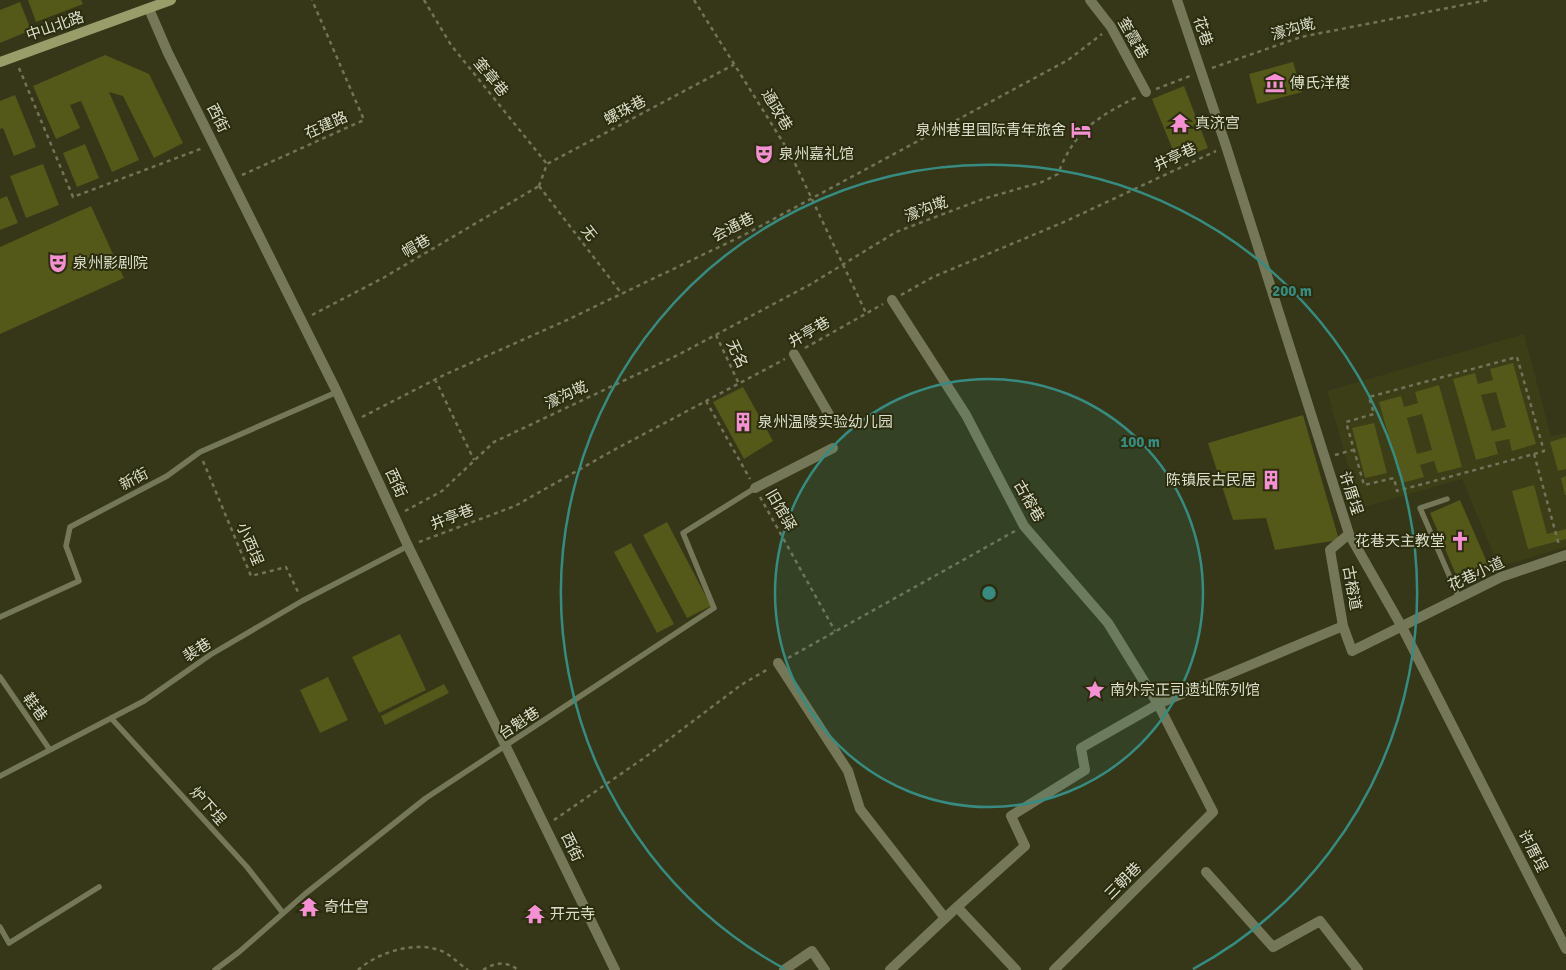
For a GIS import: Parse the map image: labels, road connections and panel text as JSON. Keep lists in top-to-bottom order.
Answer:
{
  "streets": {
    "street": [
      "中山北路",
      "花巷",
      "奎霞巷",
      "西街",
      "许厝埕",
      "古榕巷",
      "花巷小道",
      "古榕道",
      "三朝巷"
    ],
    "lane": [
      "新街",
      "裴巷",
      "鞋巷",
      "台魁巷",
      "炉下埕"
    ],
    "path": [
      "濠沟墘",
      "奎章巷",
      "螺珠巷",
      "通政巷",
      "在建路",
      "井亭巷",
      "会通巷",
      "无",
      "帽巷",
      "无名",
      "旧馆驿",
      "小西埕"
    ]
  },
  "crossings": [
    ["中山北路", "西街"],
    ["濠沟墘", "花巷"],
    ["濠沟墘", "奎霞巷"],
    ["濠沟墘", "通政巷"],
    ["濠沟墘", "西街"],
    ["濠沟墘", "无名"],
    ["濠沟墘", "许厝埕"],
    ["花巷", "许厝埕"],
    ["奎霞巷", "会通巷"],
    ["奎章巷", "螺珠巷"],
    ["螺珠巷", "通政巷"],
    ["通政巷", "井亭巷"],
    ["通政巷", "会通巷"],
    ["西街", "在建路"],
    ["西街", "井亭巷"],
    ["西街", "会通巷"],
    ["西街", "帽巷"],
    ["西街", "新街"],
    ["西街", "裴巷"],
    ["西街", "台魁巷"],
    ["井亭巷", "无名"],
    ["井亭巷", "许厝埕"],
    ["井亭巷", "古榕巷"],
    ["井亭巷", "旧馆驿"],
    ["井亭巷", "裴巷"],
    ["会通巷", "无"],
    ["无", "帽巷"],
    ["新街", "小西埕"],
    ["许厝埕", "花巷小道"],
    ["许厝埕", "古榕道"],
    ["古榕巷", "三朝巷"],
    ["旧馆驿", "台魁巷"],
    ["小西埕", "裴巷"],
    ["裴巷", "鞋巷"],
    ["裴巷", "炉下埕"],
    ["台魁巷", "炉下埕"]
  ],
  "places": {
    "museum": ["傅氏洋楼"],
    "temple": ["真济宫", "奇仕宫", "开元寺"],
    "hotel": ["泉州巷里国际青年旅舍"],
    "theatre": ["泉州嘉礼馆", "泉州影剧院"],
    "building": ["泉州温陵实验幼儿园", "陈镇辰古民居"],
    "church": ["花巷天主教堂"],
    "place": ["南外宗正司遗址陈列馆"]
  },
  "rings": ["200 m", "100 m"]
}
